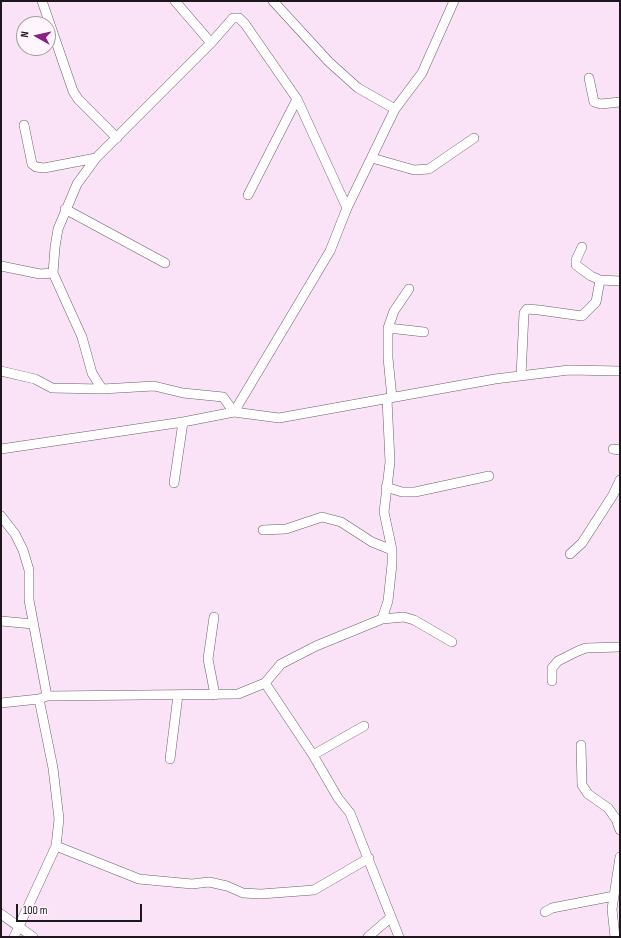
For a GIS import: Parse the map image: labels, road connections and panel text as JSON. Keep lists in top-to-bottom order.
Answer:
{
  "scale_bar": "100 m",
  "north": "left"
}
